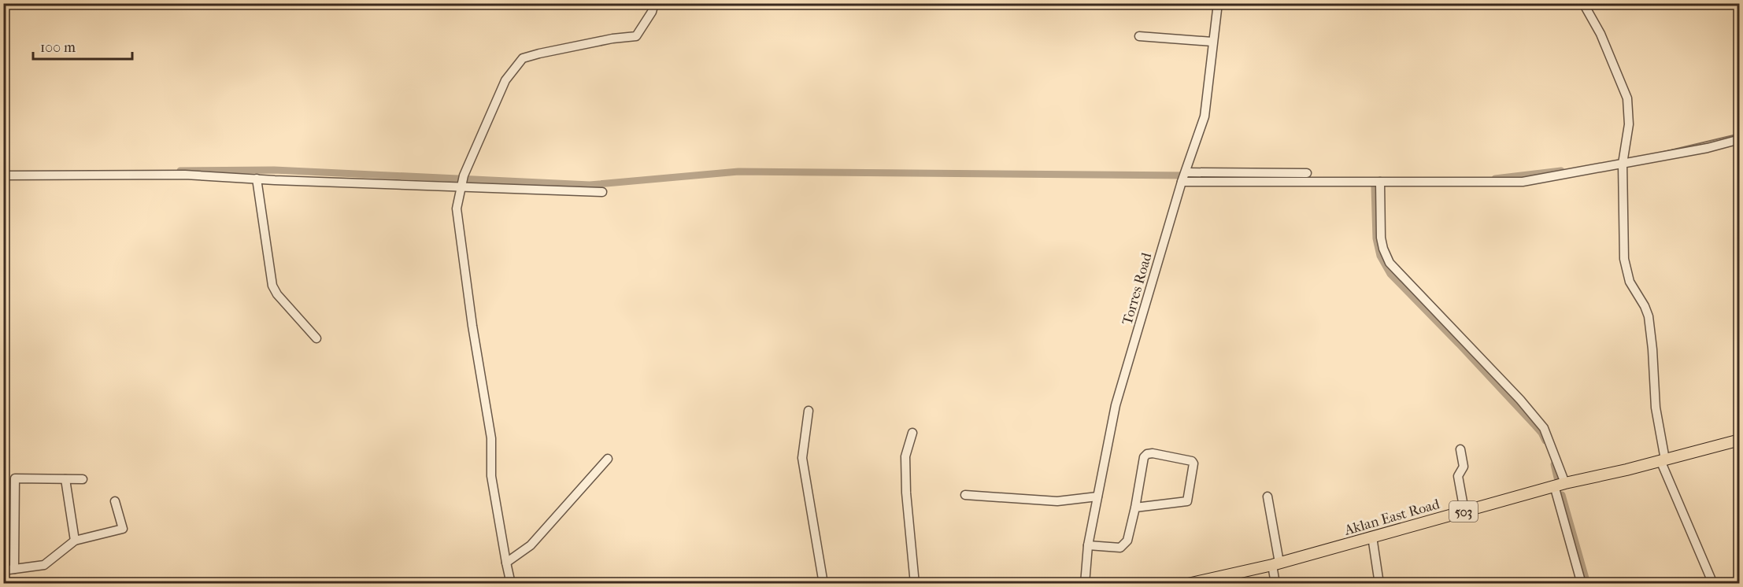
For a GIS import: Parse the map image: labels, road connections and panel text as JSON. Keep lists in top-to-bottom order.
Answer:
{
  "streets": {
    "main road": ["503", "Aklan East Road"],
    "street": ["Torres Road"]
  },
  "scale_bar": "100 m"
}
